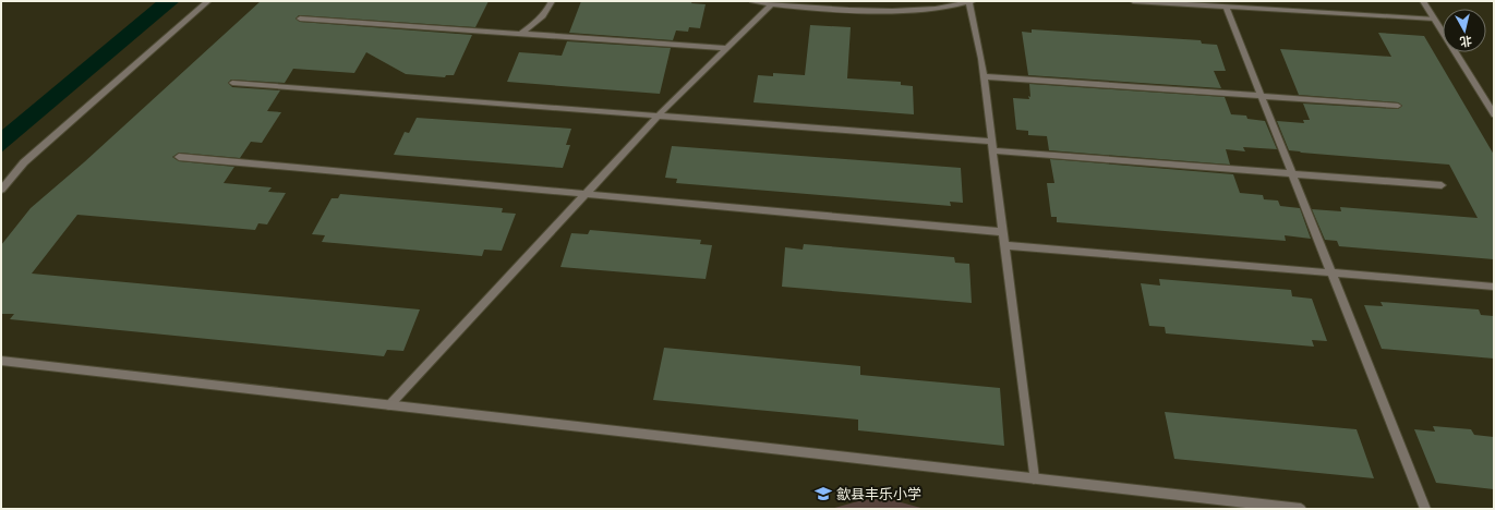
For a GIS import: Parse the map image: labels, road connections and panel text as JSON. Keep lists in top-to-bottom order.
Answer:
{
  "places": {
    "school or university": ["歙县丰乐小学"]
  },
  "north": "bottom"
}
